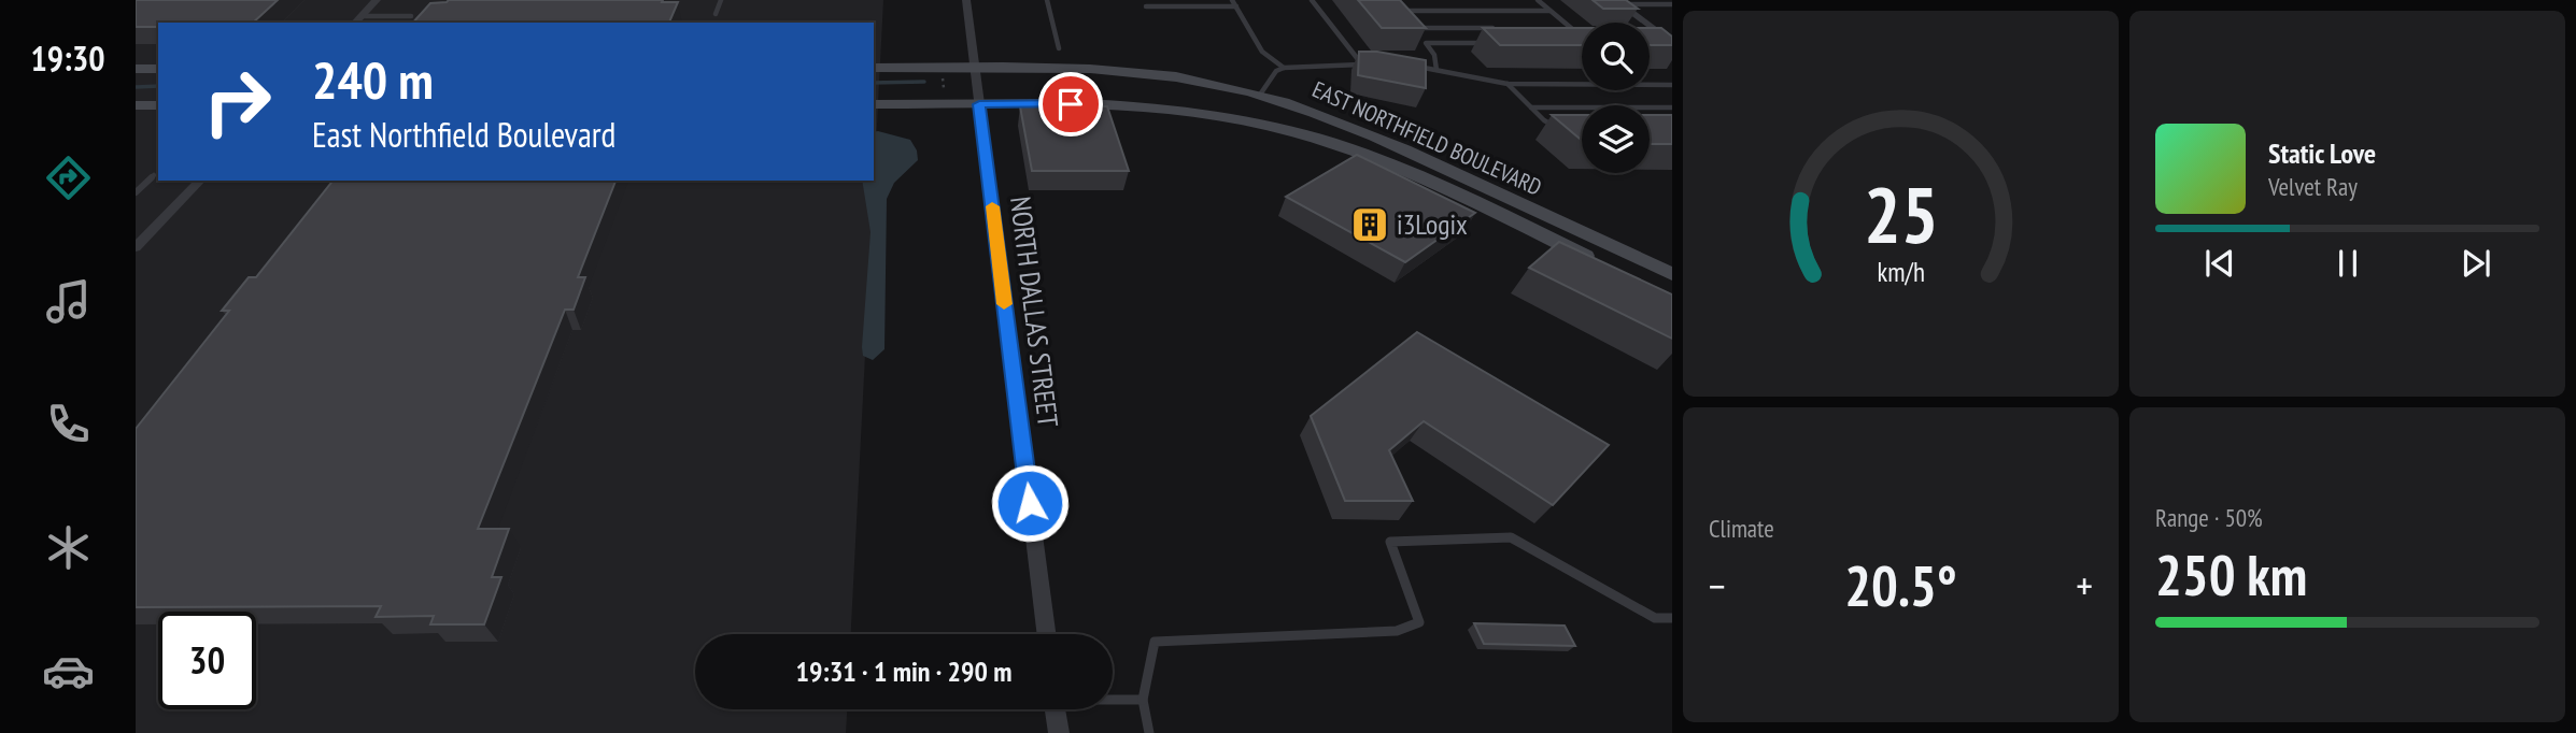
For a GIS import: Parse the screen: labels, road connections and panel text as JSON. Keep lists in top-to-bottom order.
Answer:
{
  "streets": {
    "main road": ["EAST NORTHFIELD BOULEVARD"],
    "street": ["NORTH DALLAS STREET"]
  },
  "crossings": [
    ["EAST NORTHFIELD BOULEVARD", "NORTH DALLAS STREET"]
  ],
  "places": {
    "building": ["i3Logix"]
  },
  "page": {
    "tabs": "19:30",
    "turn": ["240 m", "East Northfield Boulevard"],
    "song": ["Static Love", "Velvet Ray"],
    "tile": [
      "Climate",
      ["Range · 50%", "250 km"]
    ],
    "heat": ["−", "20.5°", "+"],
    "limit": "30",
    "trip": "19:31 · 1 min · 290 m",
    "gauge": ["25", "km/h"]
  }
}
